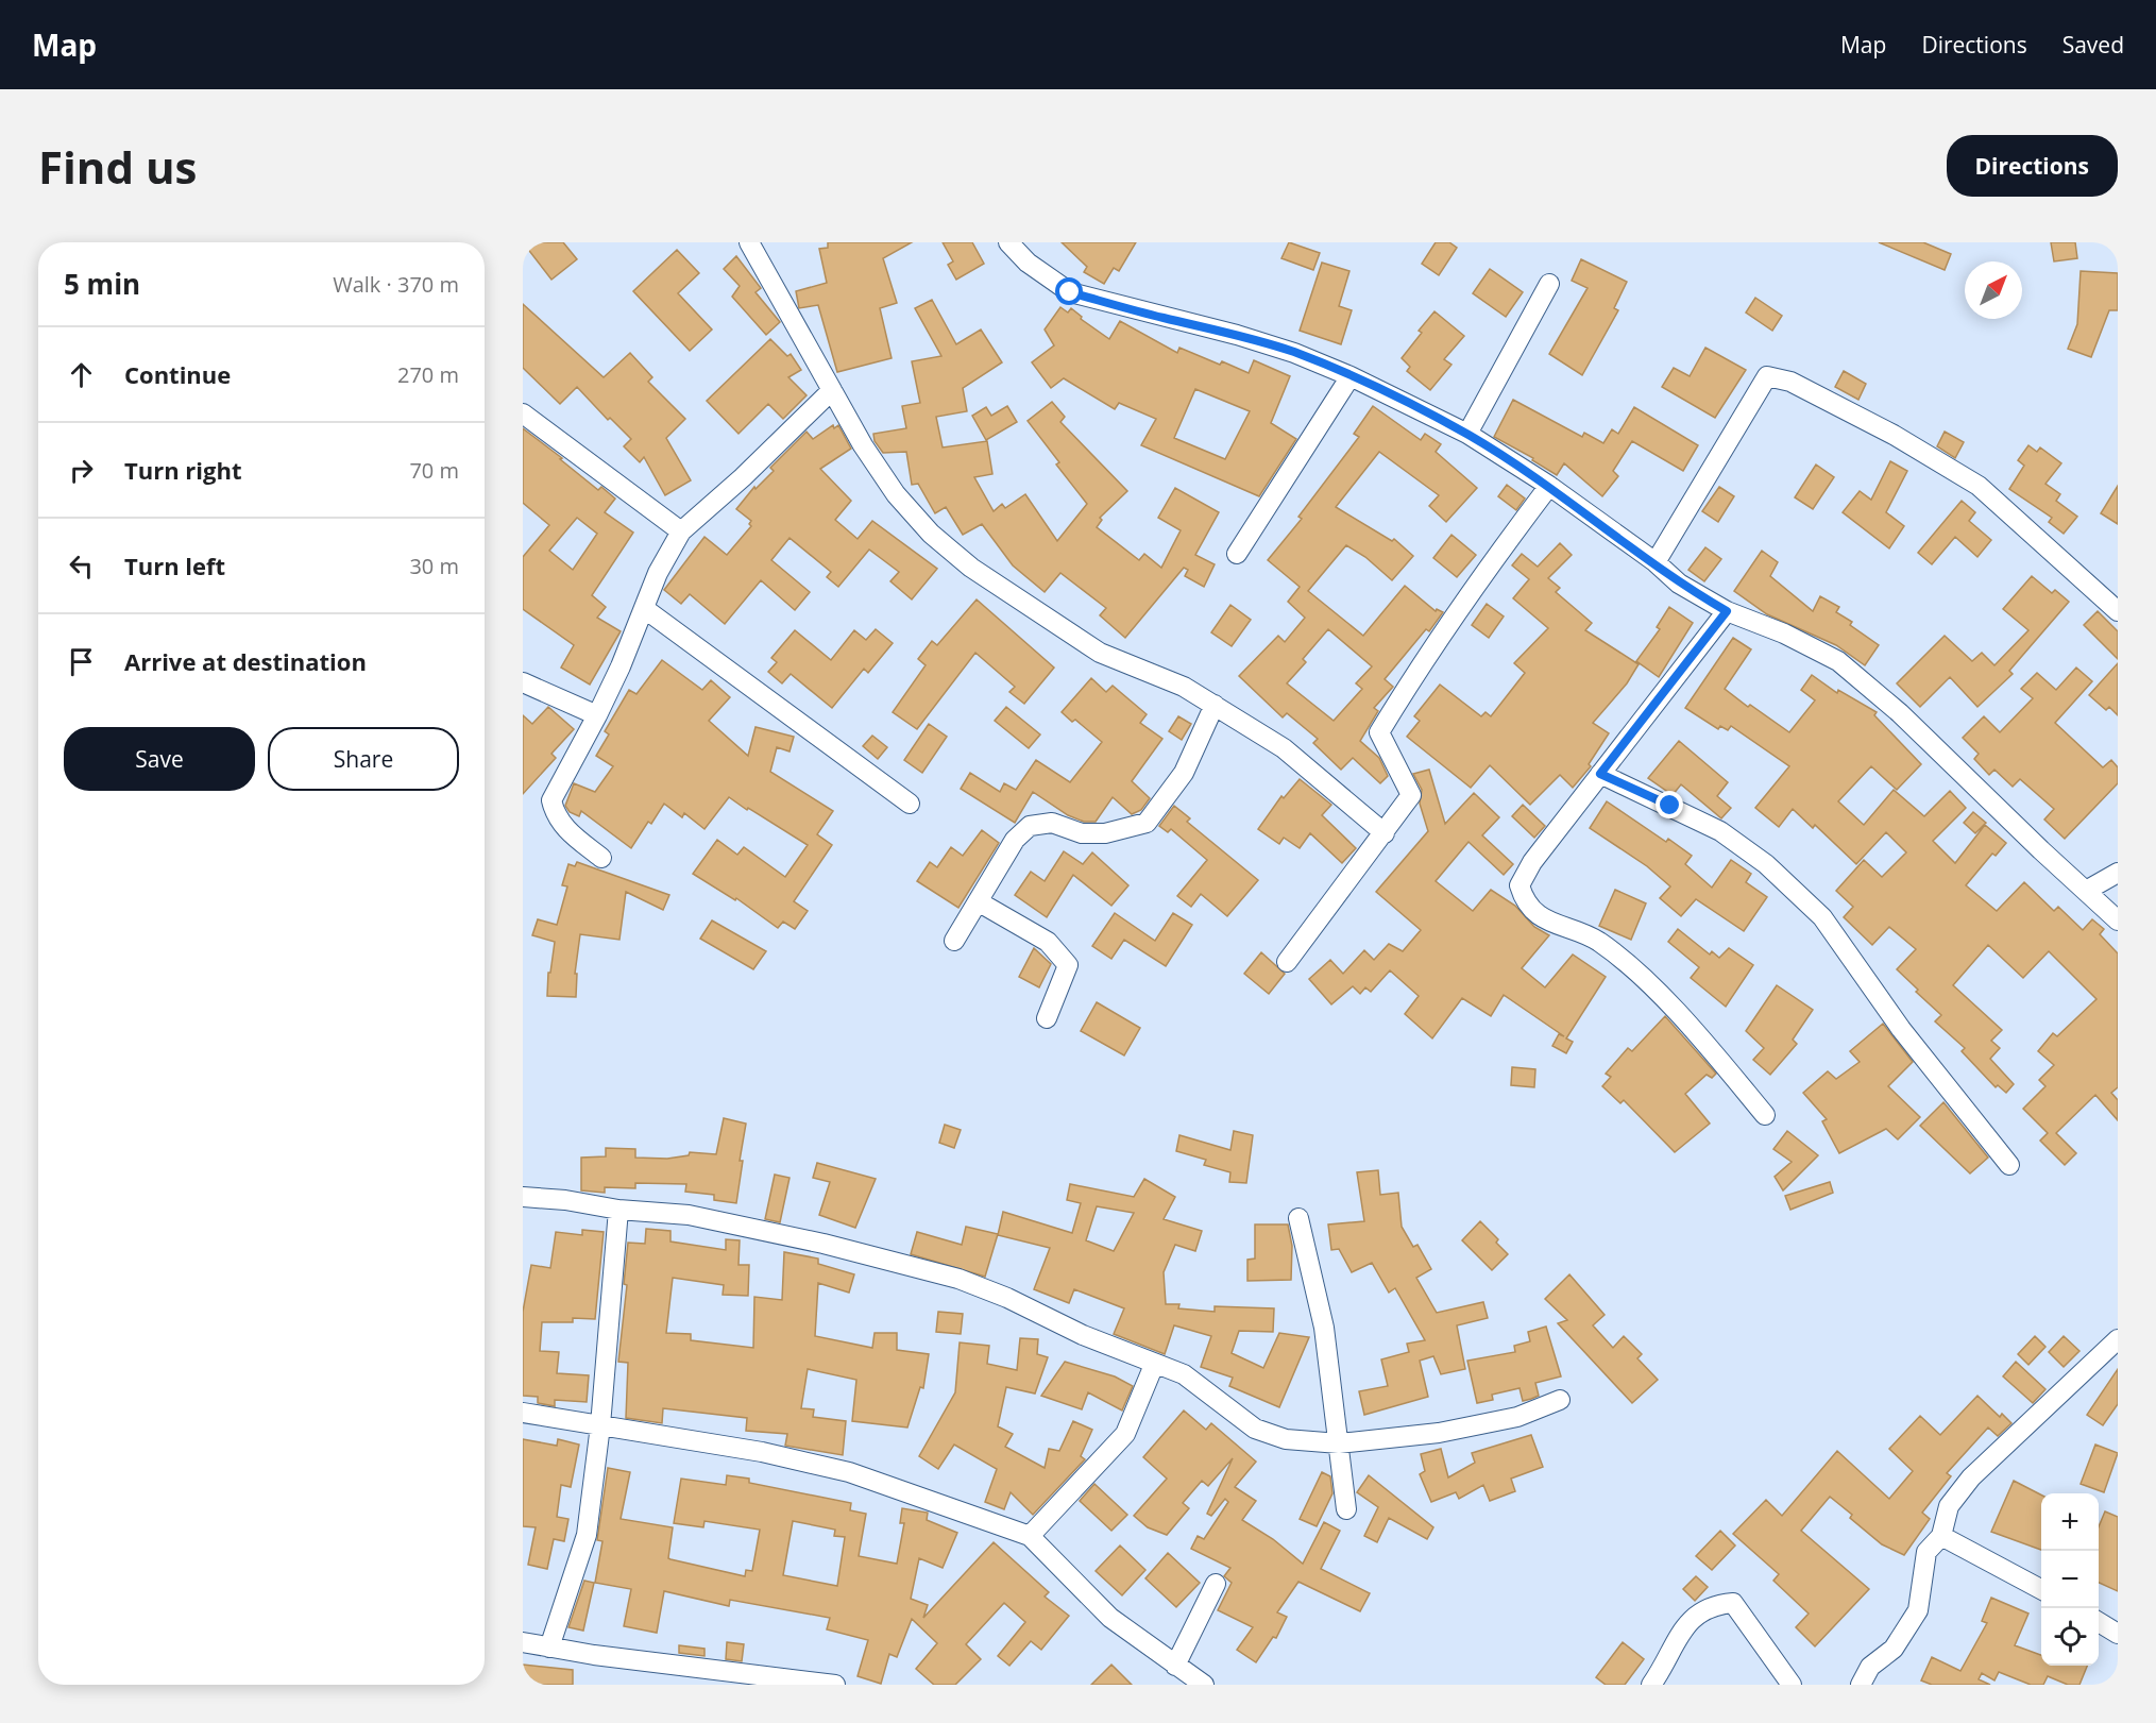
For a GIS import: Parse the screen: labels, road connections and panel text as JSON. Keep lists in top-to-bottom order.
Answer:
{
  "north": "top right",
  "page": {
    "header": "Map",
    "nav": ["Map", "Directions", "Saved"],
    "buttons": [
      "Directions",
      ["Save", "Share"]
    ],
    "title": "Find us",
    "heading": ["5 min", "Walk · 370 m"],
    "list": [
      ["Continue", "270 m"],
      ["Turn right", "70 m"],
      ["Turn left", "30 m"],
      "Arrive at destination"
    ],
    "map_buttons": ["+", "−"]
  }
}
